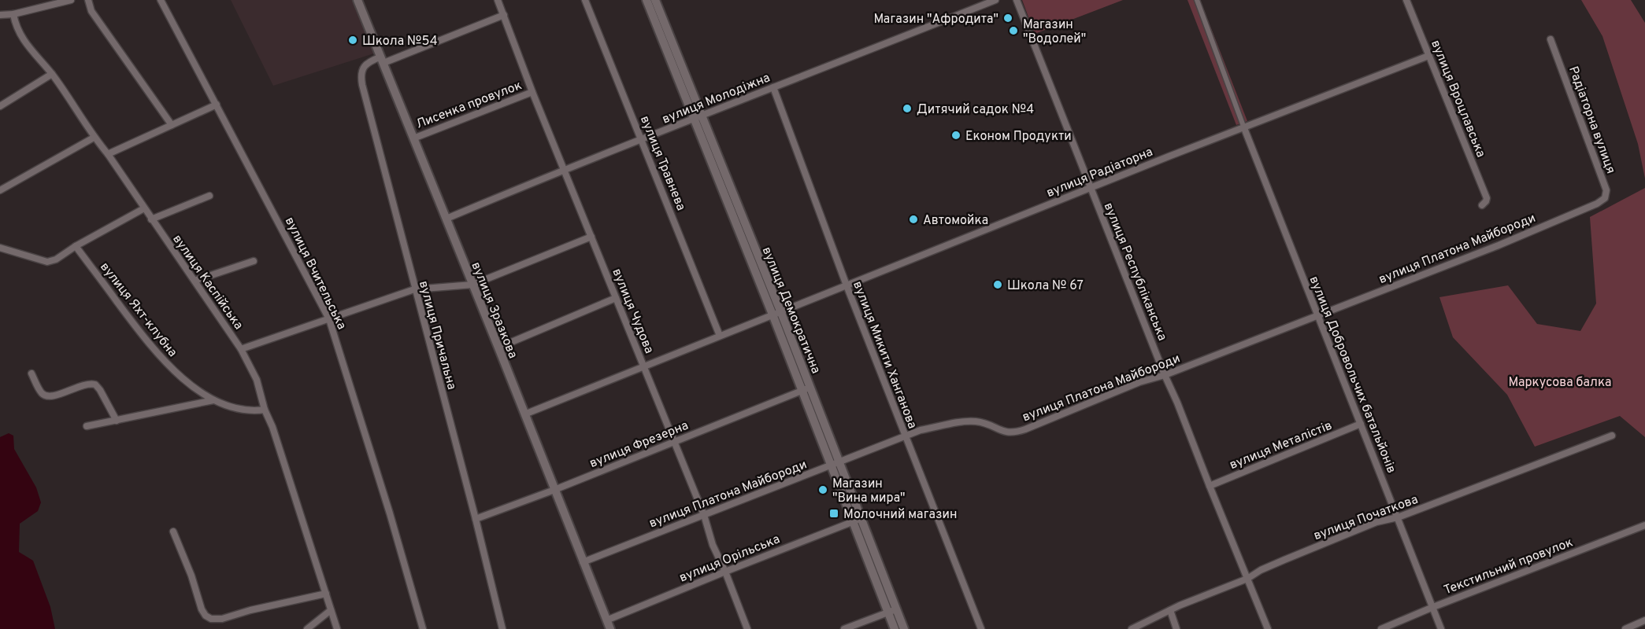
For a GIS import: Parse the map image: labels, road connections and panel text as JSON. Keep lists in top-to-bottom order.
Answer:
{
  "streets": {
    "street": [
      "вулиця Молодіжна",
      "вулиця Вроцлавська",
      "Лисенка провулок",
      "Радіаторна вулиця",
      "вулиця Травнева",
      "вулиця Радіаторна",
      "вулиця Платона Майбороди",
      "вулиця Республіканська",
      "вулиця Вчительська",
      "вулиця Каспійська",
      "вулиця Яхт-клубна",
      "вулиця Зразкова",
      "вулиця Демократична",
      "вулиця Чудова",
      "вулиця Причальна",
      "вулиця Микити Ханганова",
      "вулиця Добровольчих батальйонів",
      "вулиця Фрезерна",
      "вулиця Металістів",
      "вулиця Початкова",
      "вулиця Орільська",
      "Текстильний провулок"
    ]
  },
  "crossings": [
    ["вулиця Молодіжна", "вулиця Травнева"],
    ["вулиця Молодіжна", "вулиця Зразкова"],
    ["вулиця Молодіжна", "вулиця Демократична"],
    ["вулиця Молодіжна", "вулиця Чудова"],
    ["вулиця Молодіжна", "вулиця Микити Ханганова"],
    ["вулиця Вроцлавська", "вулиця Радіаторна"],
    ["Лисенка провулок", "вулиця Зразкова"],
    ["Лисенка провулок", "вулиця Чудова"],
    ["Радіаторна вулиця", "вулиця Платона Майбороди"],
    ["вулиця Травнева", "вулиця Радіаторна"],
    ["вулиця Радіаторна", "вулиця Республіканська"],
    ["вулиця Радіаторна", "вулиця Зразкова"],
    ["вулиця Радіаторна", "вулиця Демократична"],
    ["вулиця Радіаторна", "вулиця Чудова"],
    ["вулиця Радіаторна", "вулиця Микити Ханганова"],
    ["вулиця Радіаторна", "вулиця Добровольчих батальйонів"],
    ["вулиця Платона Майбороди", "вулиця Республіканська"],
    ["вулиця Платона Майбороди", "вулиця Зразкова"],
    ["вулиця Платона Майбороди", "вулиця Демократична"],
    ["вулиця Платона Майбороди", "вулиця Чудова"],
    ["вулиця Платона Майбороди", "вулиця Микити Ханганова"],
    ["вулиця Платона Майбороди", "вулиця Добровольчих батальйонів"],
    ["вулиця Республіканська", "вулиця Металістів"],
    ["вулиця Республіканська", "вулиця Початкова"],
    ["вулиця Каспійська", "вулиця Яхт-клубна"],
    ["вулиця Зразкова", "вулиця Причальна"],
    ["вулиця Зразкова", "вулиця Фрезерна"],
    ["вулиця Зразкова", "вулиця Орільська"],
    ["вулиця Демократична", "вулиця Фрезерна"],
    ["вулиця Демократична", "вулиця Орільська"],
    ["вулиця Чудова", "вулиця Причальна"],
    ["вулиця Чудова", "вулиця Фрезерна"],
    ["вулиця Чудова", "вулиця Орільська"],
    ["вулиця Причальна", "вулиця Фрезерна"],
    ["вулиця Добровольчих батальйонів", "вулиця Металістів"],
    ["вулиця Добровольчих батальйонів", "вулиця Початкова"],
    ["вулиця Добровольчих батальйонів", "Текстильний провулок"]
  ],
  "parks": ["Маркусова балка"],
  "places": {
    "other": [
      "Магазин \"Афродита\"",
      "Магазин \"Водолей\"",
      "Школа №54",
      "Дитячий садок №4",
      "Економ Продукти",
      "Автомойка",
      "Школа № 67",
      "Магазин \"Вина мира\""
    ],
    "transit": ["Молочний магазин"]
  }
}
